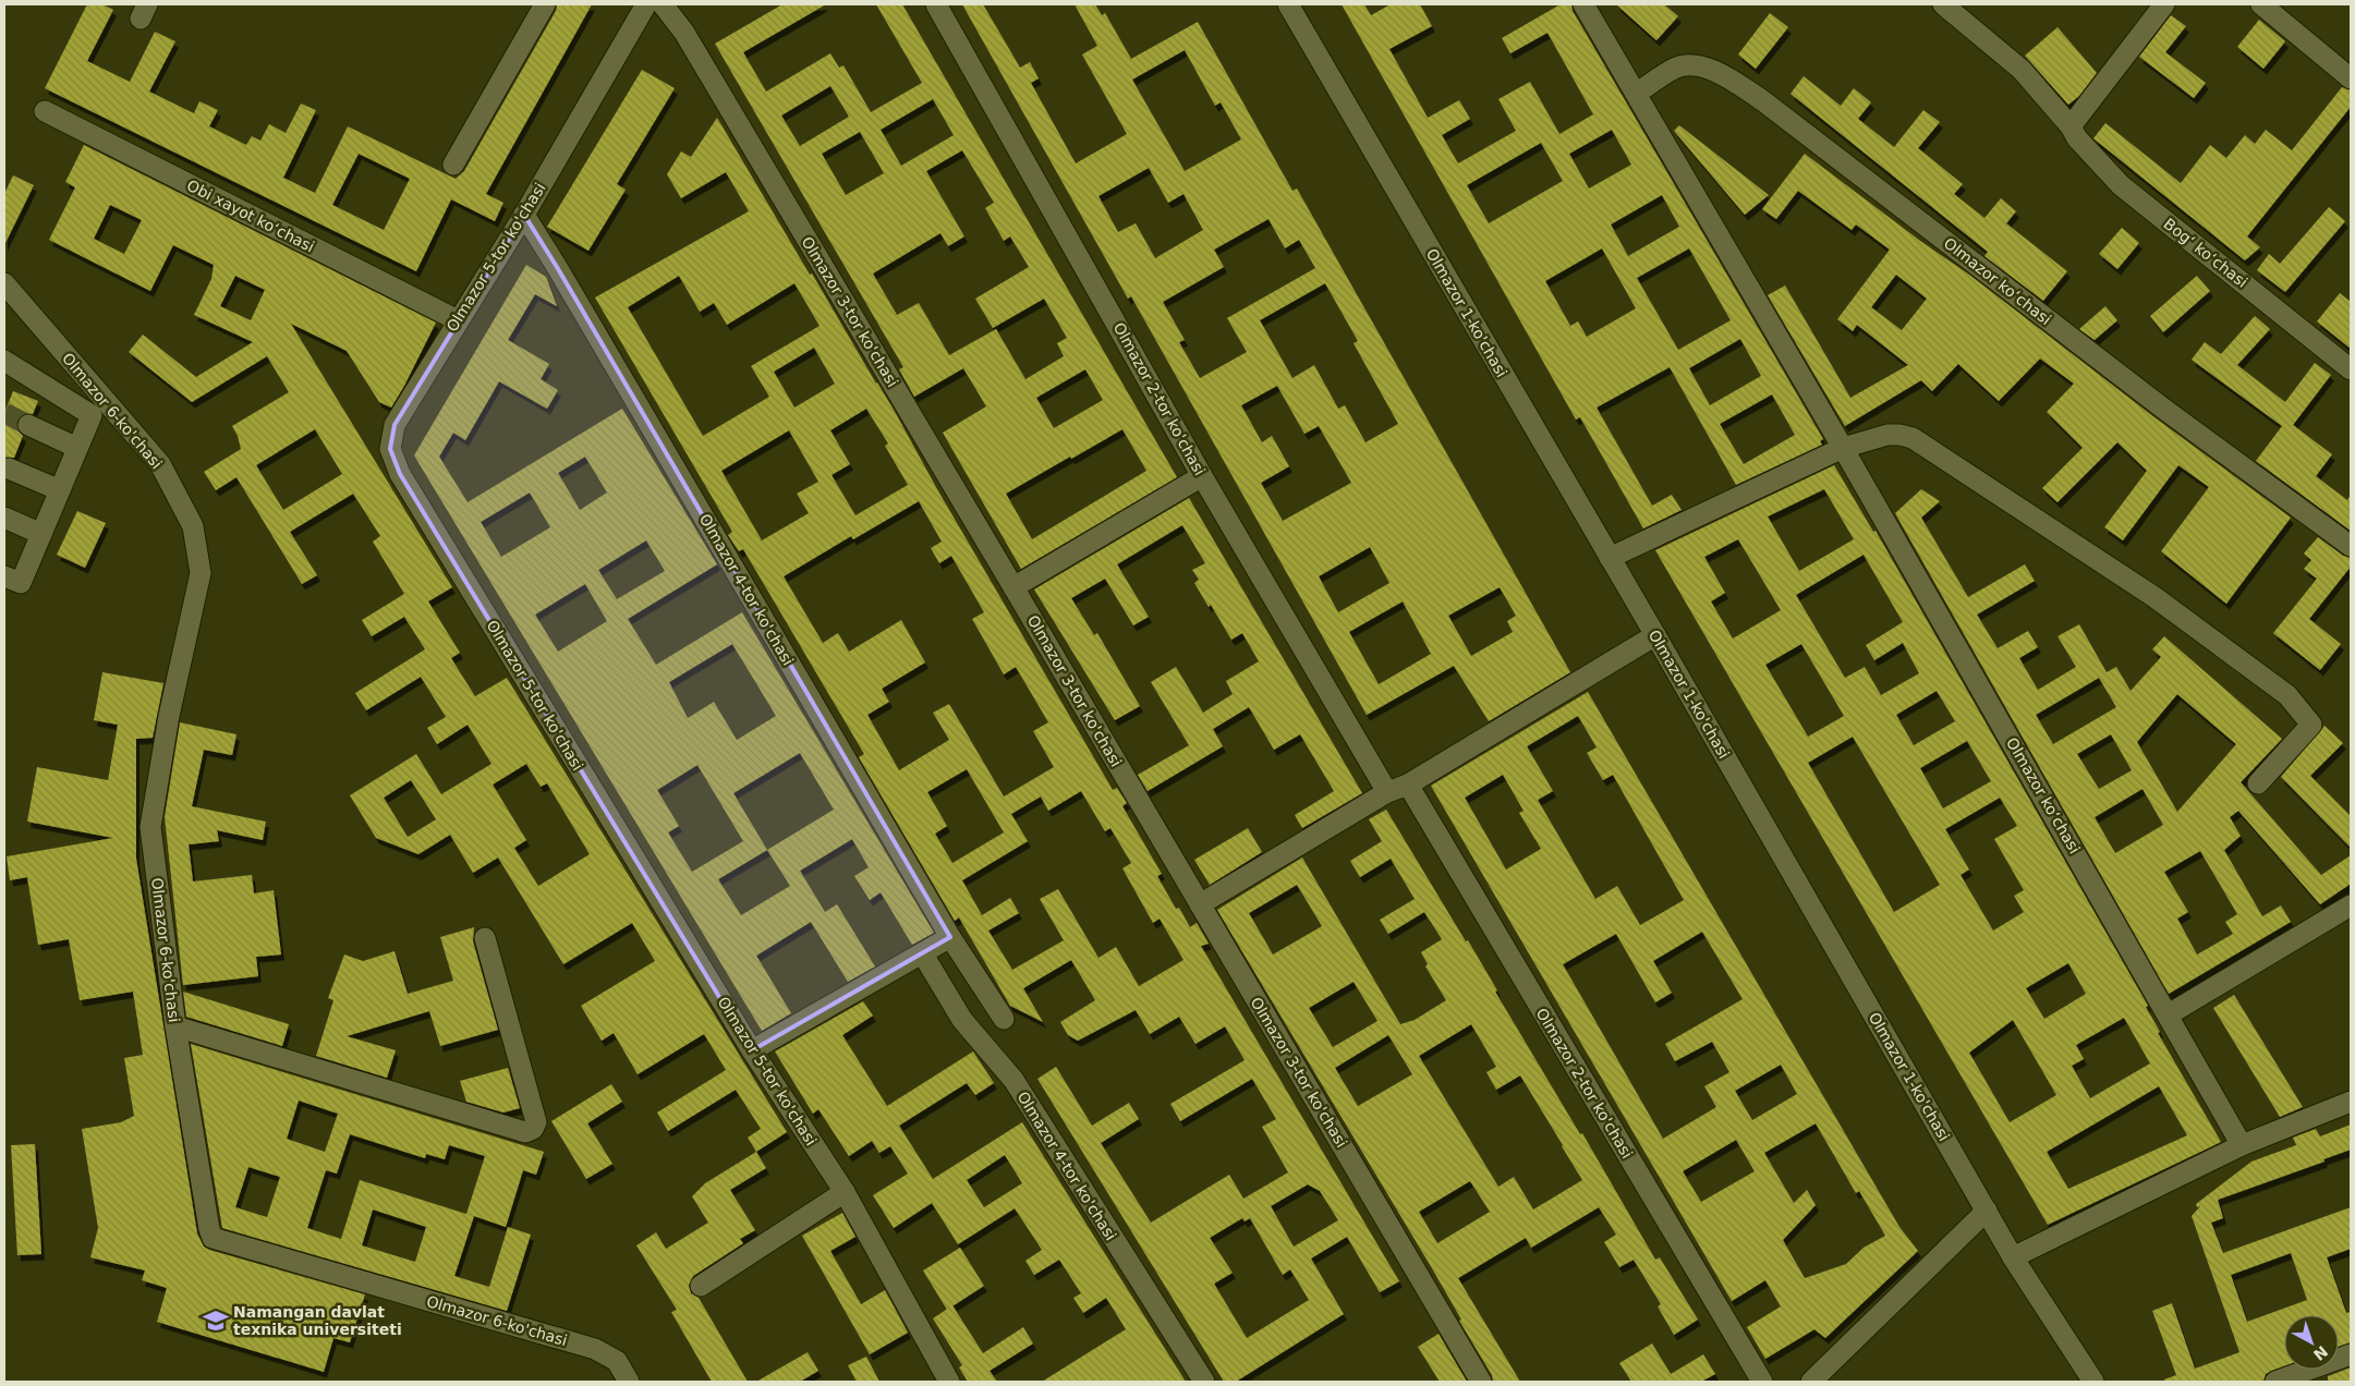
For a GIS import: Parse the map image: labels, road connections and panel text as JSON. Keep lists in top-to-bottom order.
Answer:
{
  "streets": {
    "street": [
      "Obi xayot koʻchasi",
      "Bogʻ koʻchasi",
      "Olmazor 5-tor ko'chasi",
      "Olmazor koʻchasi",
      "Olmazor 3-tor ko'chasi",
      "Olmazor 1-ko'chasi",
      "Olmazor 2-tor ko'chasi",
      "Olmazor 6-ko'chasi",
      "Olmazor 4-tor ko'chasi"
    ]
  },
  "crossings": [
    ["Obi xayot koʻchasi", "Olmazor 5-tor ko'chasi"],
    ["Olmazor 5-tor ko'chasi", "Olmazor 4-tor ko'chasi"]
  ],
  "places": {
    "school or university": ["Namangan davlat texnika universiteti"]
  },
  "north": "bottom right"
}
